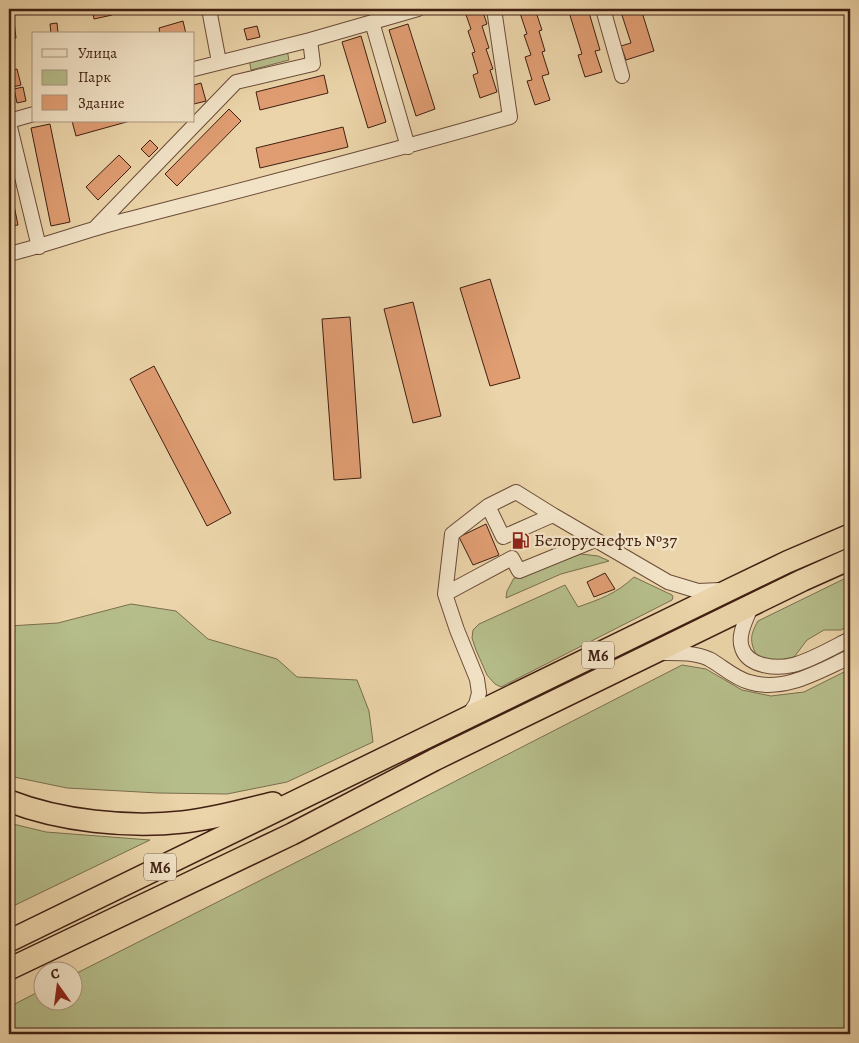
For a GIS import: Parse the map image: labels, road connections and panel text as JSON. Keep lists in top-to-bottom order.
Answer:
{
  "streets": {
    "highway": ["М6"]
  },
  "places": {
    "fuel station": ["Белоруснефть №37"]
  },
  "legend": ["Улица", "Парк", "Здание"],
  "north": "top"
}
